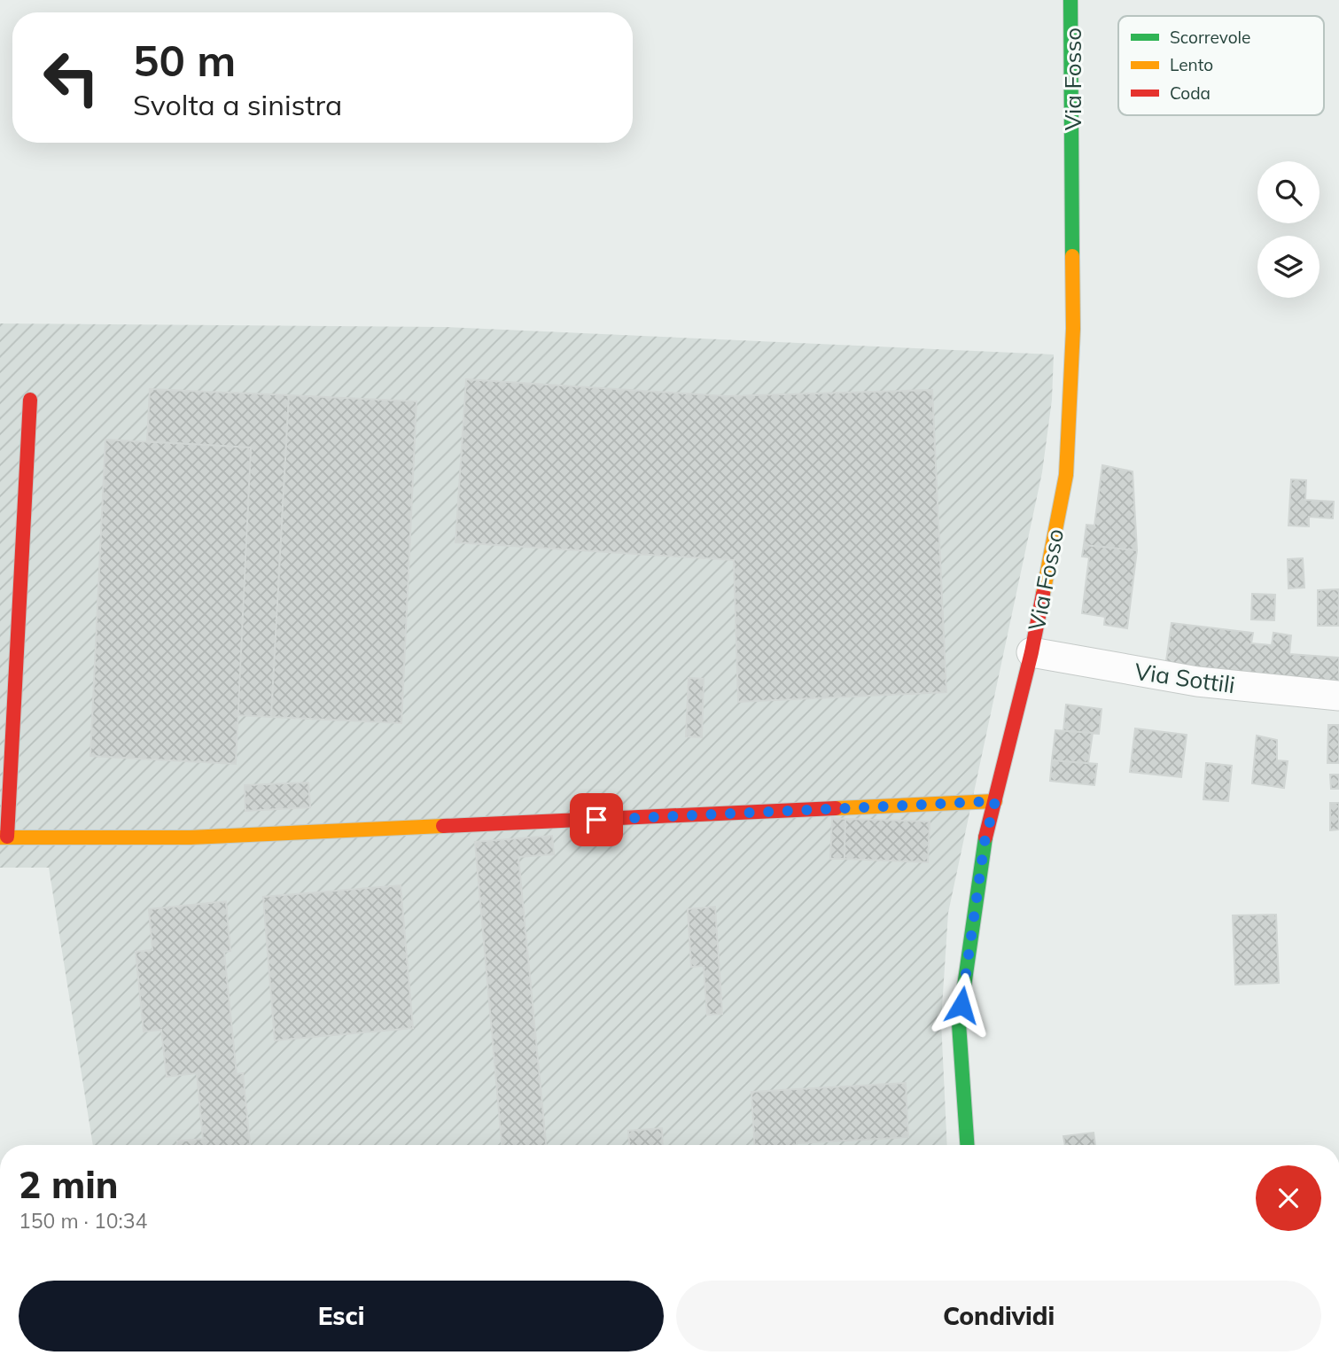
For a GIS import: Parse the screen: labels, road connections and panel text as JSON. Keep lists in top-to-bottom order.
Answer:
{
  "streets": {
    "street": ["Via Fosso", "Via Sottili"]
  },
  "crossings": [
    ["Via Fosso", "Via Sottili"]
  ],
  "legend": ["Scorrevole", "Lento", "Coda"],
  "page": {
    "turn": ["50 m", "Svolta a sinistra"],
    "heading": ["2 min", "150 m · 10:34"],
    "buttons": ["Esci", "Condividi"]
  }
}
